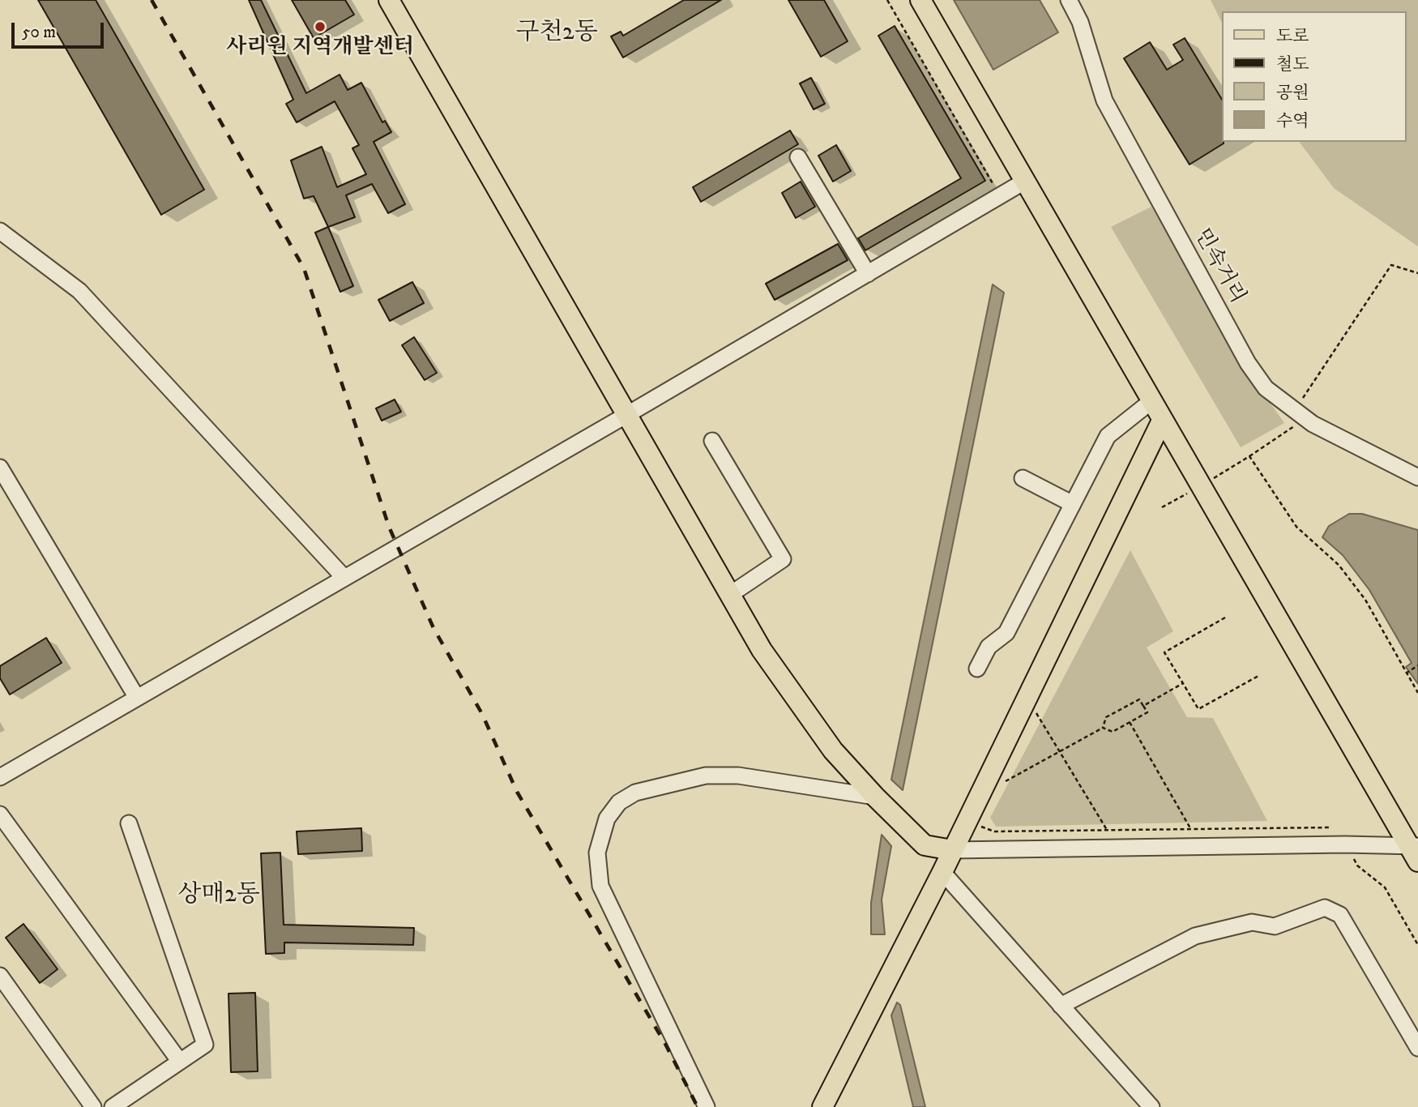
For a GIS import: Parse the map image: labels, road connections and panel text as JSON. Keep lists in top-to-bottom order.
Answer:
{
  "streets": {
    "street": ["민속거리"]
  },
  "districts": ["구천2동", "상매2동"],
  "places": ["사리원 지역개발센터"],
  "legend": [
    "도로",
    "철도",
    "공원",
    "수역"
  ],
  "scale_bar": "50 m"
}
